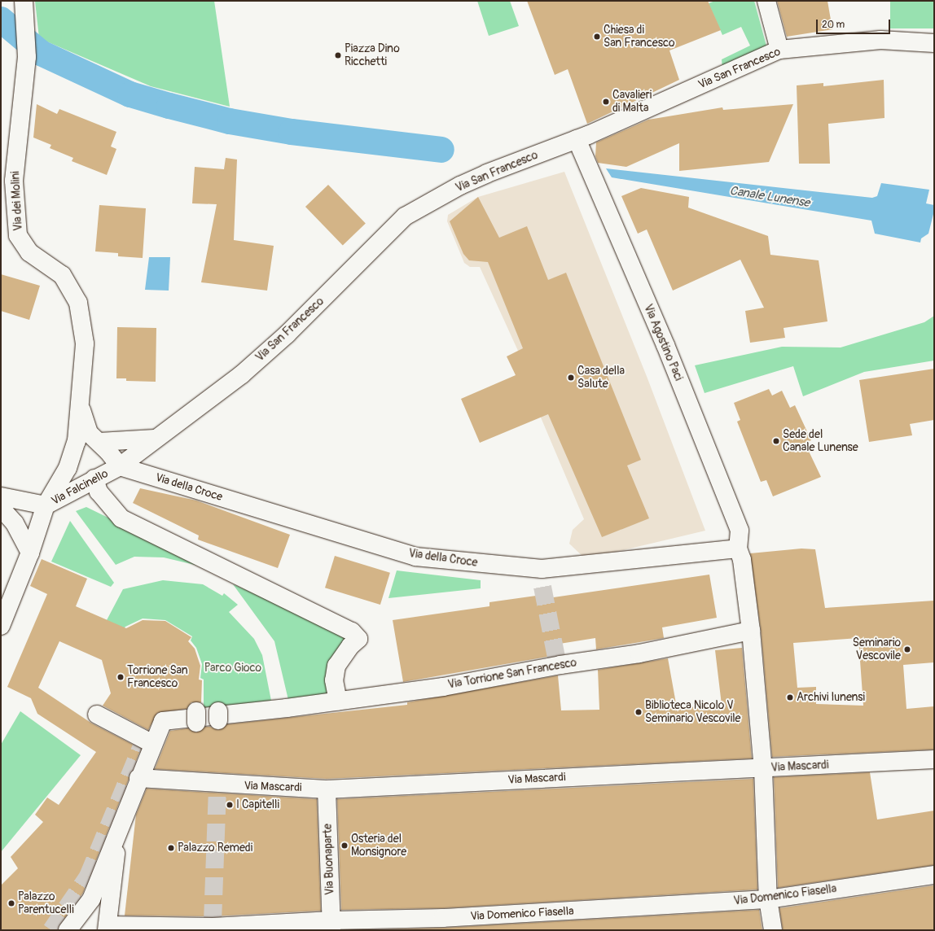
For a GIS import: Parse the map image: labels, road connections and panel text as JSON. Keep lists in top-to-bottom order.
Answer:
{
  "streets": {
    "street": [
      "Via San Francesco",
      "Via dei Molini",
      "Via Agostino Paci",
      "Via Falcinello",
      "Via della Croce",
      "Via Torrione San Francesco",
      "Via Mascardi",
      "Via Buonaparte",
      "Via Domenico Fiasella"
    ]
  },
  "crossings": [
    ["Via San Francesco", "Via Agostino Paci"],
    ["Via San Francesco", "Via Falcinello"],
    ["Via San Francesco", "Via della Croce"],
    ["Via dei Molini", "Via Falcinello"],
    ["Via Agostino Paci", "Via della Croce"],
    ["Via Falcinello", "Via della Croce"],
    ["Via Torrione San Francesco", "Via Mascardi"],
    ["Via Mascardi", "Via Buonaparte"],
    ["Via Buonaparte", "Via Domenico Fiasella"]
  ],
  "water": ["Canale Lunense"],
  "parks": ["Parco Gioco"],
  "places": [
    "Chiesa di San Francesco",
    "Piazza Dino Ricchetti",
    "Cavalieri di Malta",
    "Casa della Salute",
    "Sede del Canale Lunense",
    "Seminario Vescovile",
    "Torrione San Francesco",
    "Archivi lunensi",
    "Biblioteca Nicolo V Seminario Vescovile",
    "I Capitelli",
    "Osteria del Monsignore",
    "Palazzo Remedi",
    "Palazzo Parentucelli"
  ],
  "scale_bar": "20 m"
}
